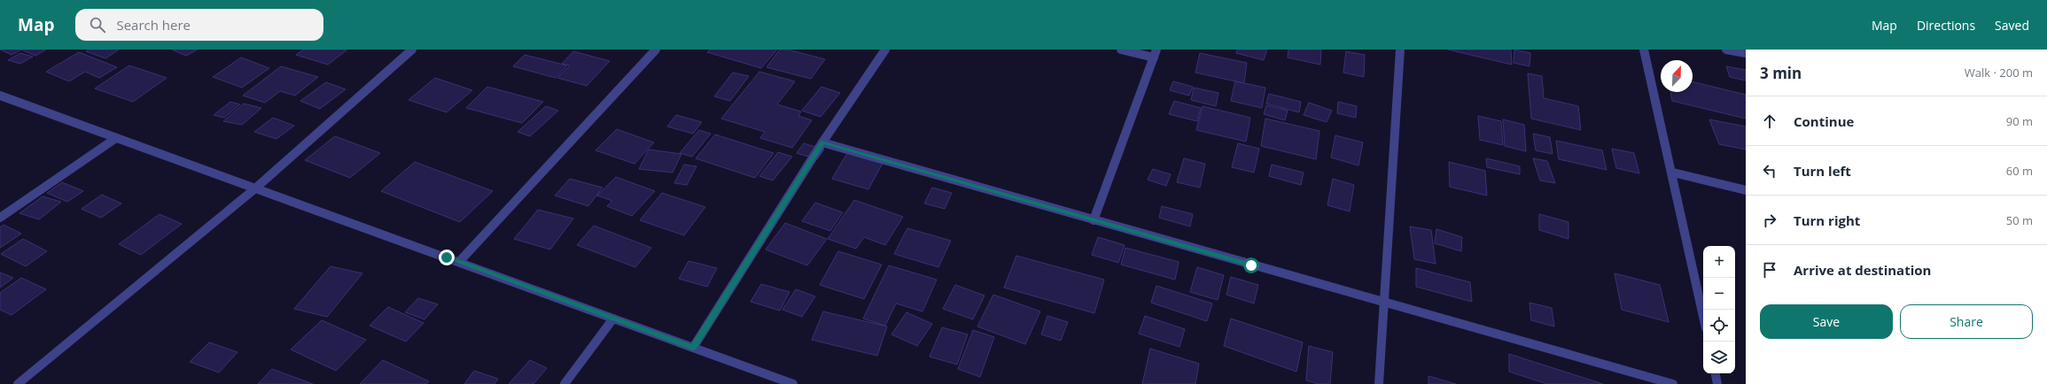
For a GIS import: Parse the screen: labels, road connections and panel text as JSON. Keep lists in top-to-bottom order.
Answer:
{
  "north": "top right",
  "page": {
    "header": "Map",
    "search": "Search here",
    "nav": ["Map", "Directions", "Saved"],
    "heading": ["3 min", "Walk · 200 m"],
    "list": [
      ["Continue", "90 m"],
      ["Turn left", "60 m"],
      ["Turn right", "50 m"],
      "Arrive at destination"
    ],
    "map_buttons": ["+", "−"],
    "buttons": ["Save", "Share"]
  }
}
